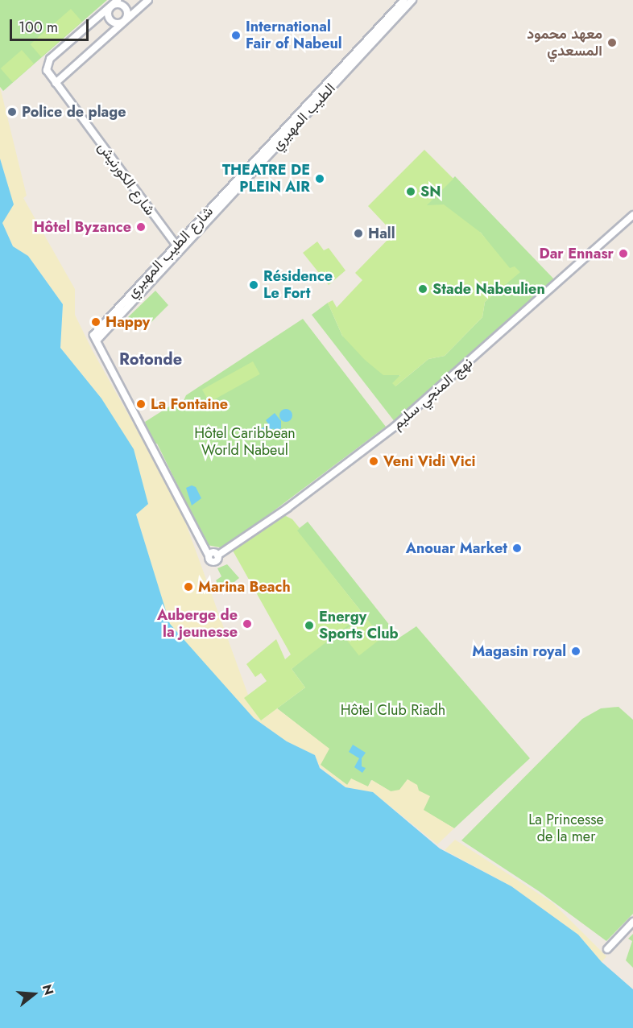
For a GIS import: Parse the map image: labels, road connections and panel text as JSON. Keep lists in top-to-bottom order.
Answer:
{
  "streets": {
    "street": [
      "الطيب المهيري",
      "شارع الكورنيش",
      "شارع الطيب المهيري",
      "نهج المنجي سليم"
    ]
  },
  "crossings": [
    ["الطيب المهيري", "شارع الكورنيش"],
    ["الطيب المهيري", "شارع الطيب المهيري"],
    ["الطيب المهيري", "نهج المنجي سليم"],
    ["شارع الكورنيش", "شارع الطيب المهيري"],
    ["شارع الطيب المهيري", "نهج المنجي سليم"]
  ],
  "districts": ["Rotonde"],
  "parks": ["Hôtel Caribbean World Nabeul", "Hôtel Club Riadh", "La Princesse de la mer"],
  "places": [
    "International Fair of Nabeul",
    "معهد محمود المسعدي",
    "Police de plage",
    "THEATRE DE PLEIN AIR",
    "SN",
    "Hôtel Byzance",
    "Hall",
    "Dar Ennasr",
    "Résidence Le Fort",
    "Stade Nabeulien",
    "Happy",
    "La Fontaine",
    "Veni Vidi Vici",
    "Anouar Market",
    "Marina Beach",
    "Auberge de la jeunesse",
    "Energy Sports Club",
    "Magasin royal"
  ],
  "scale_bar": "100 m",
  "north": "right"
}
